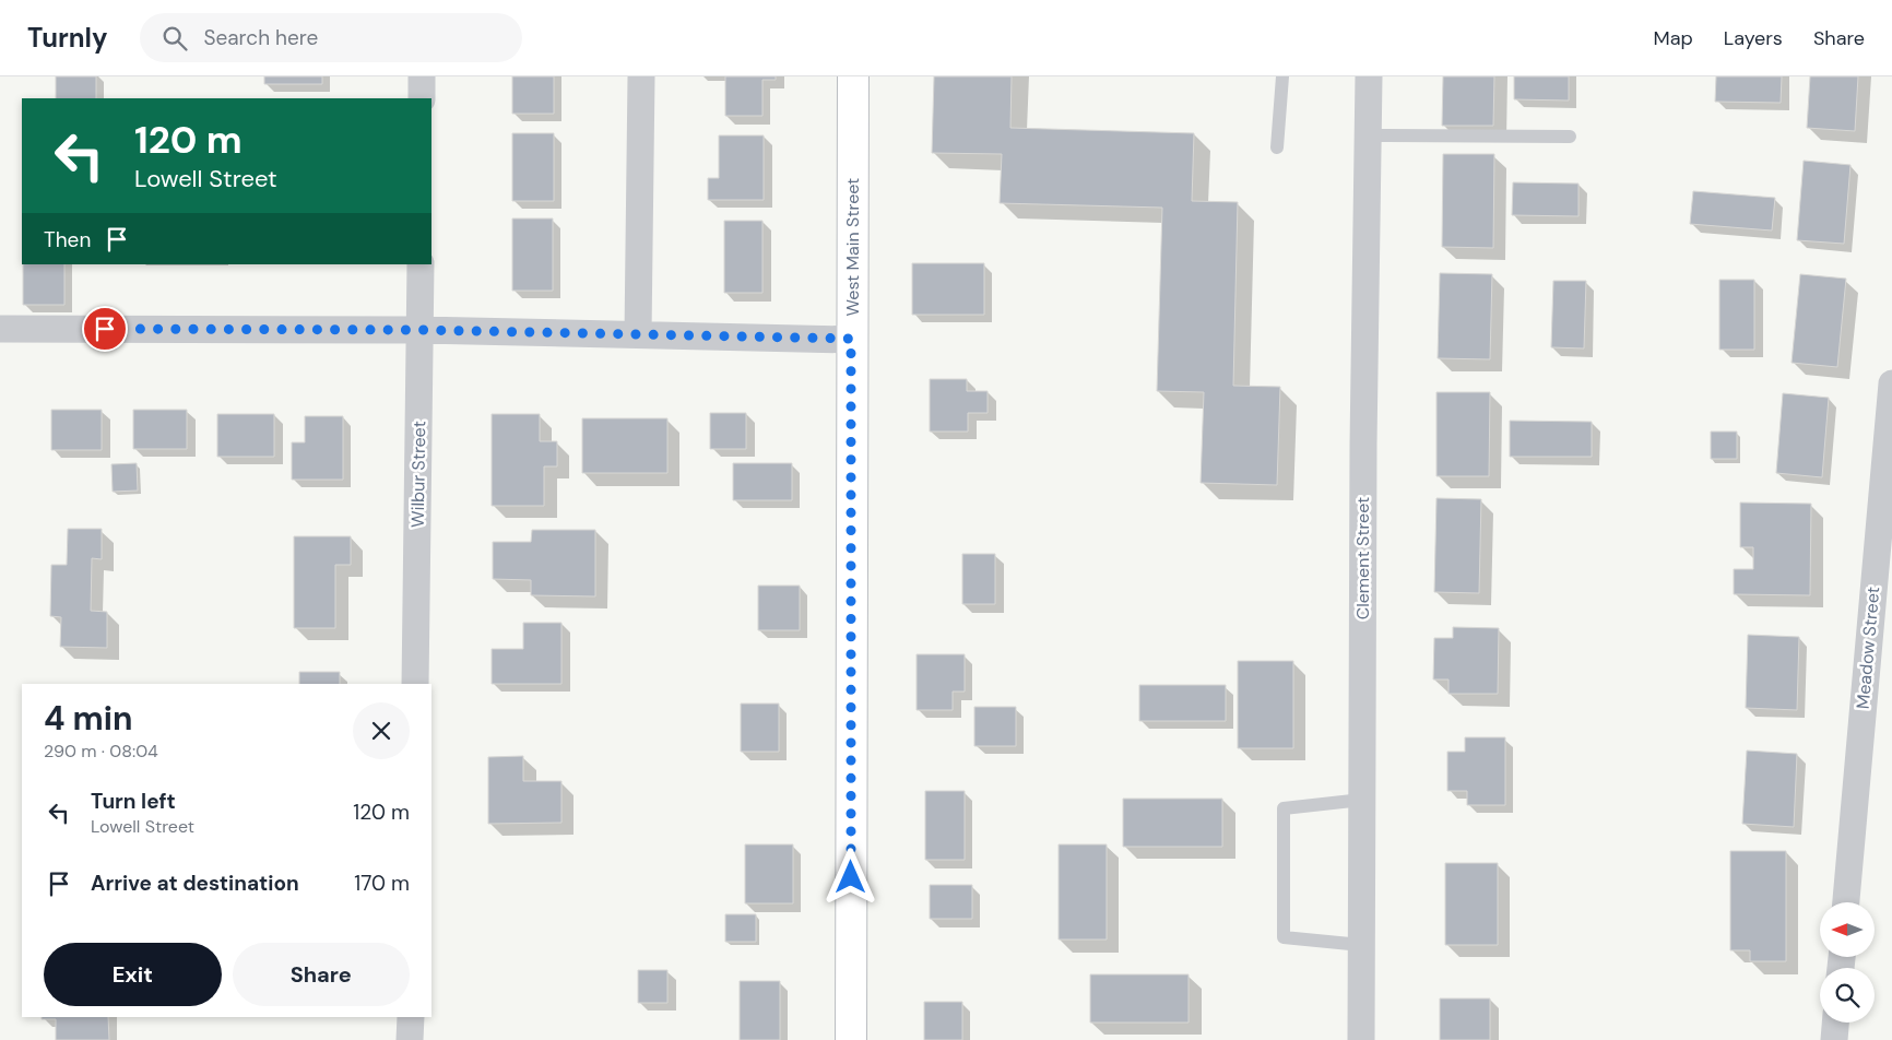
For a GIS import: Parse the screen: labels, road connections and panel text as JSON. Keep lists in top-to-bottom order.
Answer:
{
  "streets": {
    "main road": ["West Main Street"],
    "street": ["Wilbur Street", "Clement Street", "Meadow Street"]
  },
  "north": "left",
  "page": {
    "header": "Turnly",
    "search": "Search here",
    "nav": ["Map", "Layers", "Share"],
    "turn": ["120 m", "Lowell Street"],
    "then": "Then",
    "heading": ["4 min", "290 m · 08:04"],
    "list": [
      {
        "name": "Turn left",
        "note": "Lowell Street",
        "value": "120 m"
      },
      {
        "name": "Arrive at destination",
        "value": "170 m"
      }
    ],
    "buttons": ["Exit", "Share"]
  }
}
